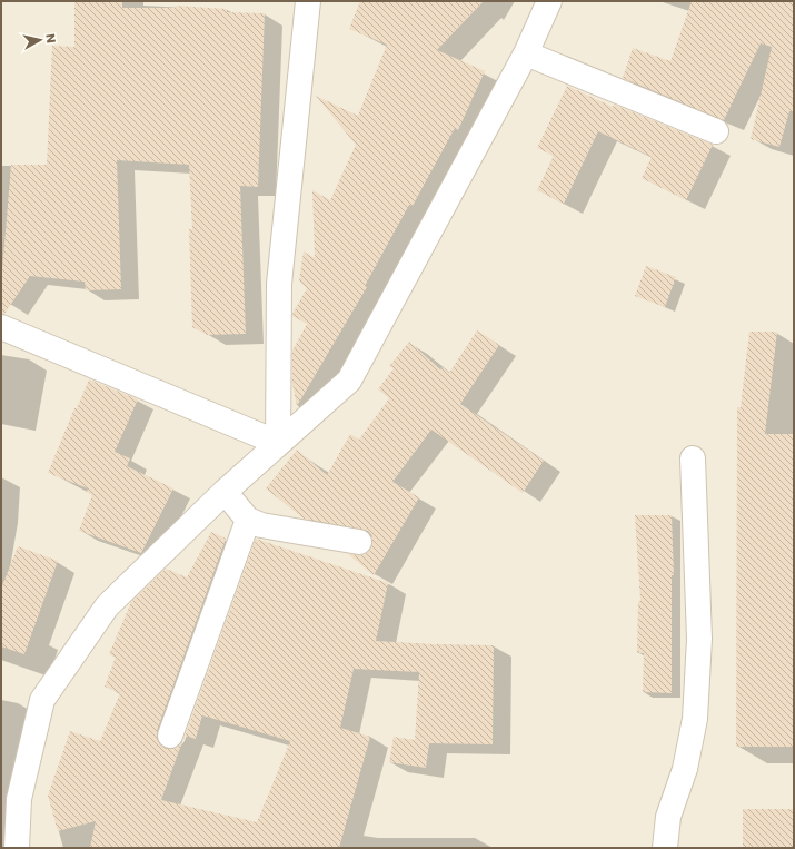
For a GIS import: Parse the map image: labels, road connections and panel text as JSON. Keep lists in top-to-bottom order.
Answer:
{
  "north": "right"
}
